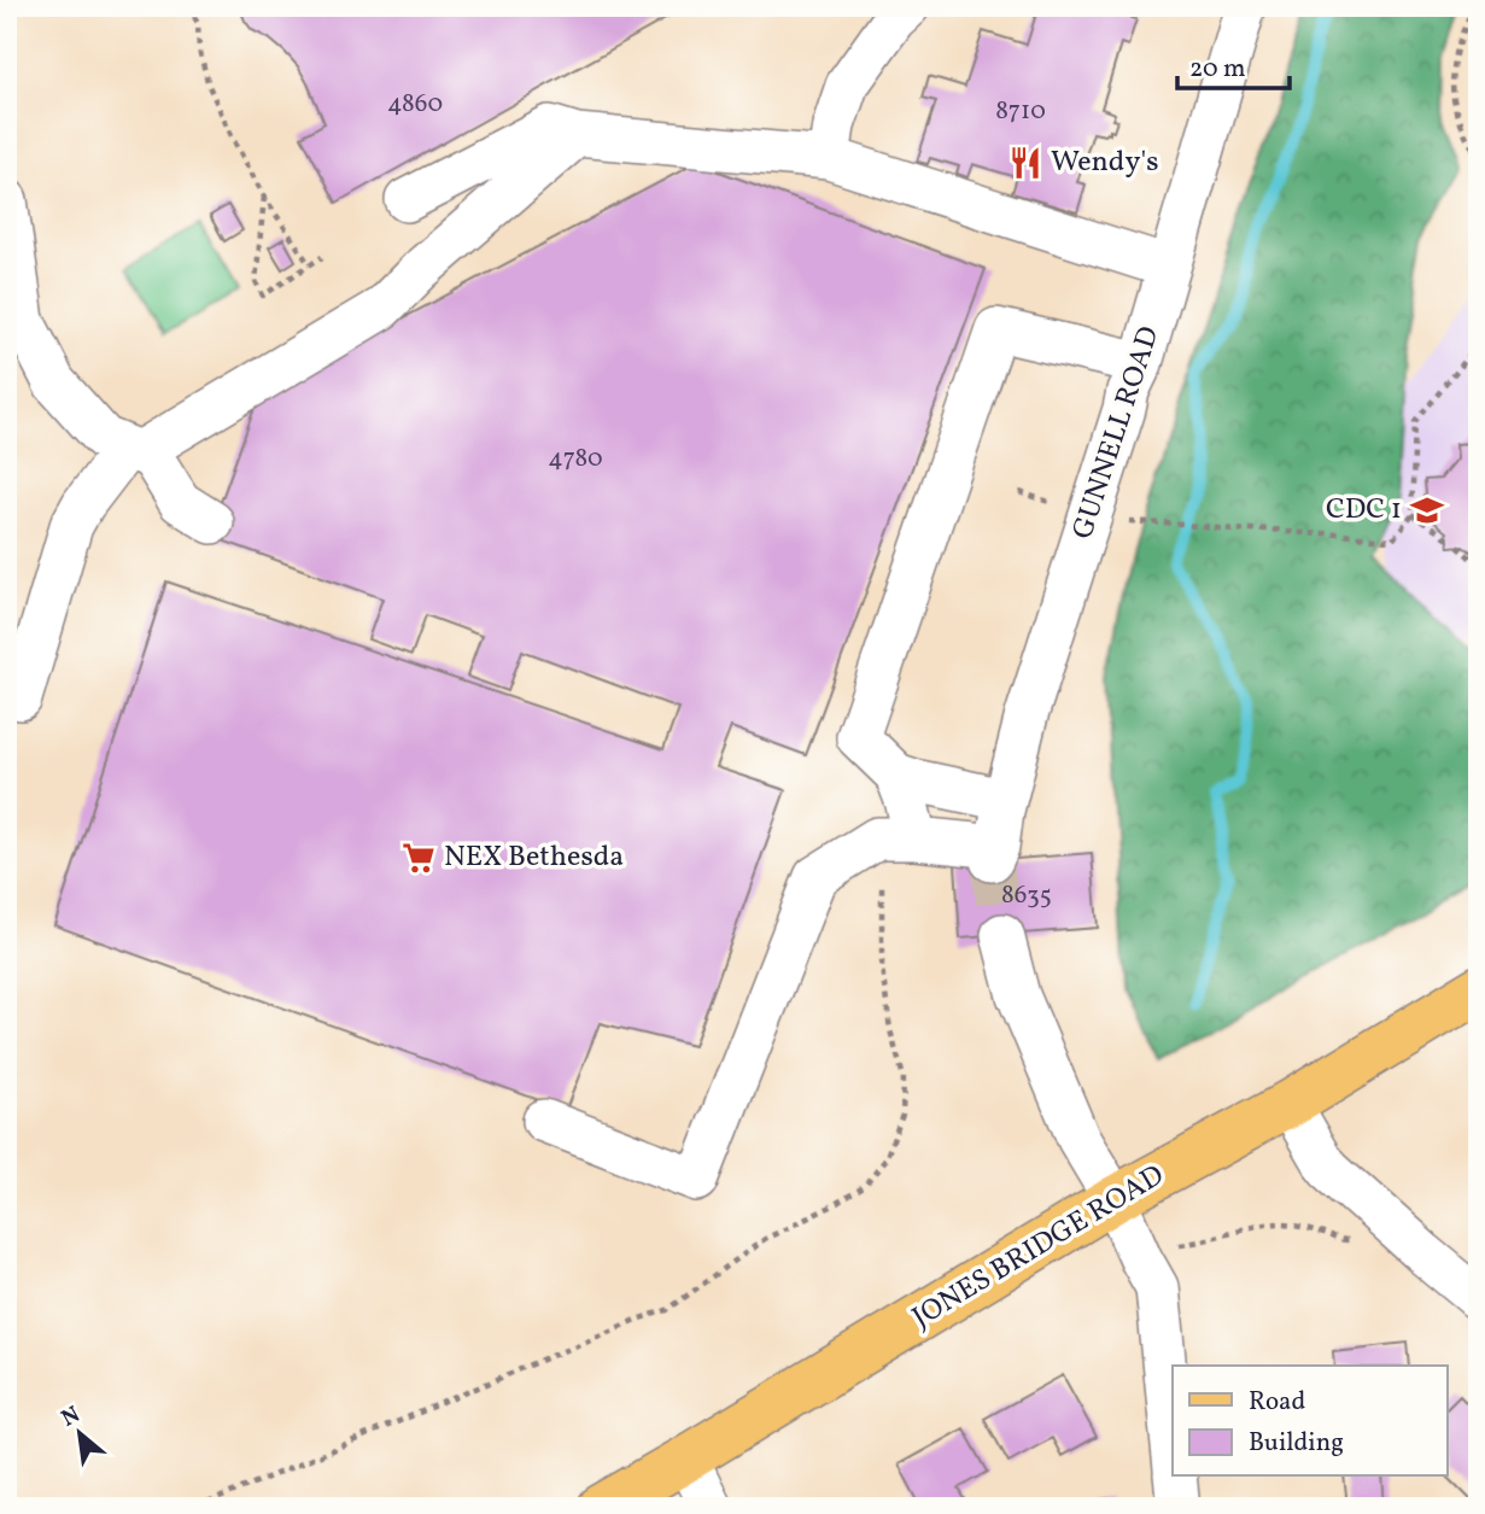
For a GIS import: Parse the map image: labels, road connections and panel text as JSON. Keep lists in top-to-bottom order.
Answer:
{
  "streets": {
    "main road": ["JONES BRIDGE ROAD"],
    "street": ["GUNNELL ROAD"]
  },
  "places": {
    "restaurant": ["Wendy's"],
    "school or university": ["CDC 1"],
    "supermarket": ["NEX Bethesda"]
  },
  "house_numbers": [
    "4860",
    "8710",
    "4780",
    "8635"
  ],
  "legend": ["Road", "Building"],
  "scale_bar": "20 m",
  "north": "top left"
}
